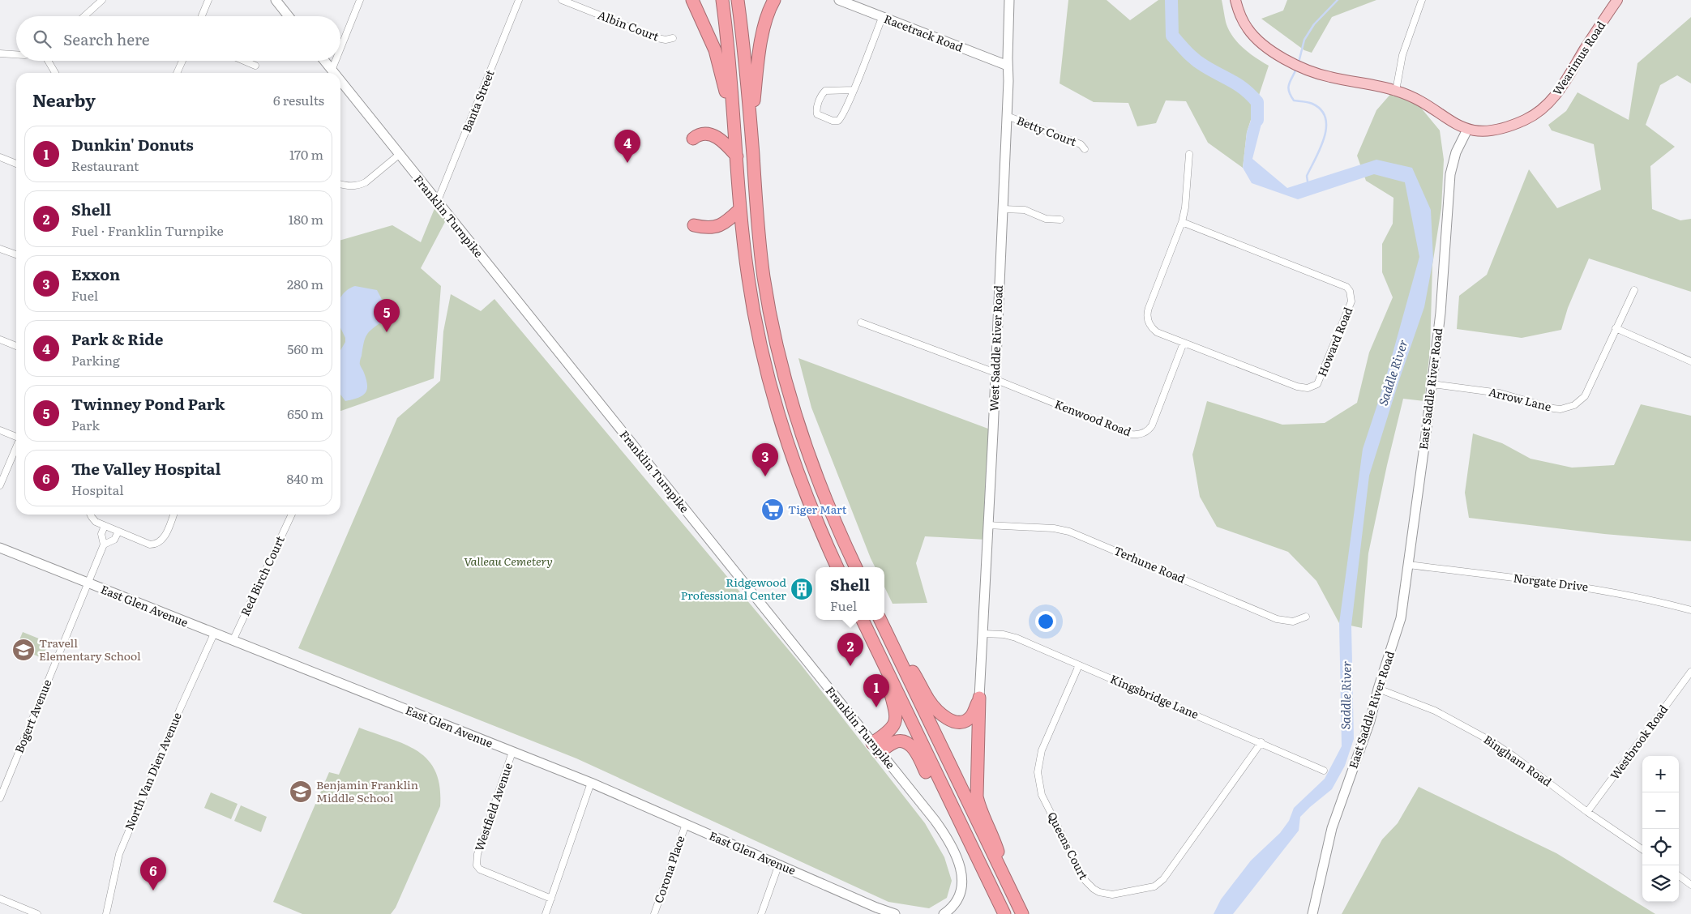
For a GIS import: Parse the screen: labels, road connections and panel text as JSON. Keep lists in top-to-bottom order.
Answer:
{
  "streets": {
    "main road": ["Wearimus Road"],
    "street": [
      "Albin Court",
      "Racetrack Road",
      "Banta Street",
      "Betty Court",
      "Franklin Turnpike",
      "Howard Road",
      "West Saddle River Road",
      "East Saddle River Road",
      "Arrow Lane",
      "Kenwood Road",
      "Terhune Road",
      "Red Birch Court",
      "Norgate Drive",
      "East Glen Avenue",
      "Kingsbridge Lane",
      "Bogert Avenue",
      "Westbrook Road",
      "Bingham Road",
      "North Van Dien Avenue",
      "Westfield Avenue",
      "Queens Court",
      "Corona Place"
    ]
  },
  "crossings": [
    ["Racetrack Road", "West Saddle River Road"],
    ["Wearimus Road", "East Saddle River Road"],
    ["Banta Street", "Franklin Turnpike"],
    ["Betty Court", "West Saddle River Road"],
    ["Howard Road", "Kenwood Road"],
    ["West Saddle River Road", "Kenwood Road"],
    ["West Saddle River Road", "Terhune Road"],
    ["West Saddle River Road", "Kingsbridge Lane"],
    ["East Saddle River Road", "Arrow Lane"],
    ["East Saddle River Road", "Norgate Drive"],
    ["East Saddle River Road", "Bingham Road"],
    ["Red Birch Court", "East Glen Avenue"],
    ["East Glen Avenue", "Bogert Avenue"],
    ["East Glen Avenue", "North Van Dien Avenue"],
    ["East Glen Avenue", "Westfield Avenue"],
    ["East Glen Avenue", "Corona Place"],
    ["Kingsbridge Lane", "Queens Court"],
    ["Westbrook Road", "Bingham Road"]
  ],
  "water": ["Saddle River"],
  "parks": ["Valleau Cemetery"],
  "places": {
    "supermarket": ["Tiger Mart"],
    "building": ["Ridgewood Professional Center"],
    "school or university": ["Travell Elementary School", "Benjamin Franklin Middle School"]
  },
  "page": {
    "search": "Search here",
    "heading": ["Nearby", "6 results"],
    "list": [
      {
        "mark": "1",
        "name": "Dunkin' Donuts",
        "note": "Restaurant",
        "value": "170 m"
      },
      {
        "mark": "2",
        "name": "Shell",
        "note": "Fuel · Franklin Turnpike",
        "value": "180 m"
      },
      {
        "mark": "3",
        "name": "Exxon",
        "note": "Fuel",
        "value": "280 m"
      },
      {
        "mark": "4",
        "name": "Park & Ride",
        "note": "Parking",
        "value": "560 m"
      },
      {
        "mark": "5",
        "name": "Twinney Pond Park",
        "note": "Park",
        "value": "650 m"
      },
      {
        "mark": "6",
        "name": "The Valley Hospital",
        "note": "Hospital",
        "value": "840 m"
      }
    ],
    "pins": [
      "4",
      "5",
      "3",
      "2",
      "1",
      "6"
    ],
    "popup": ["Shell", "Fuel"],
    "map_buttons": ["+", "−"]
  }
}
